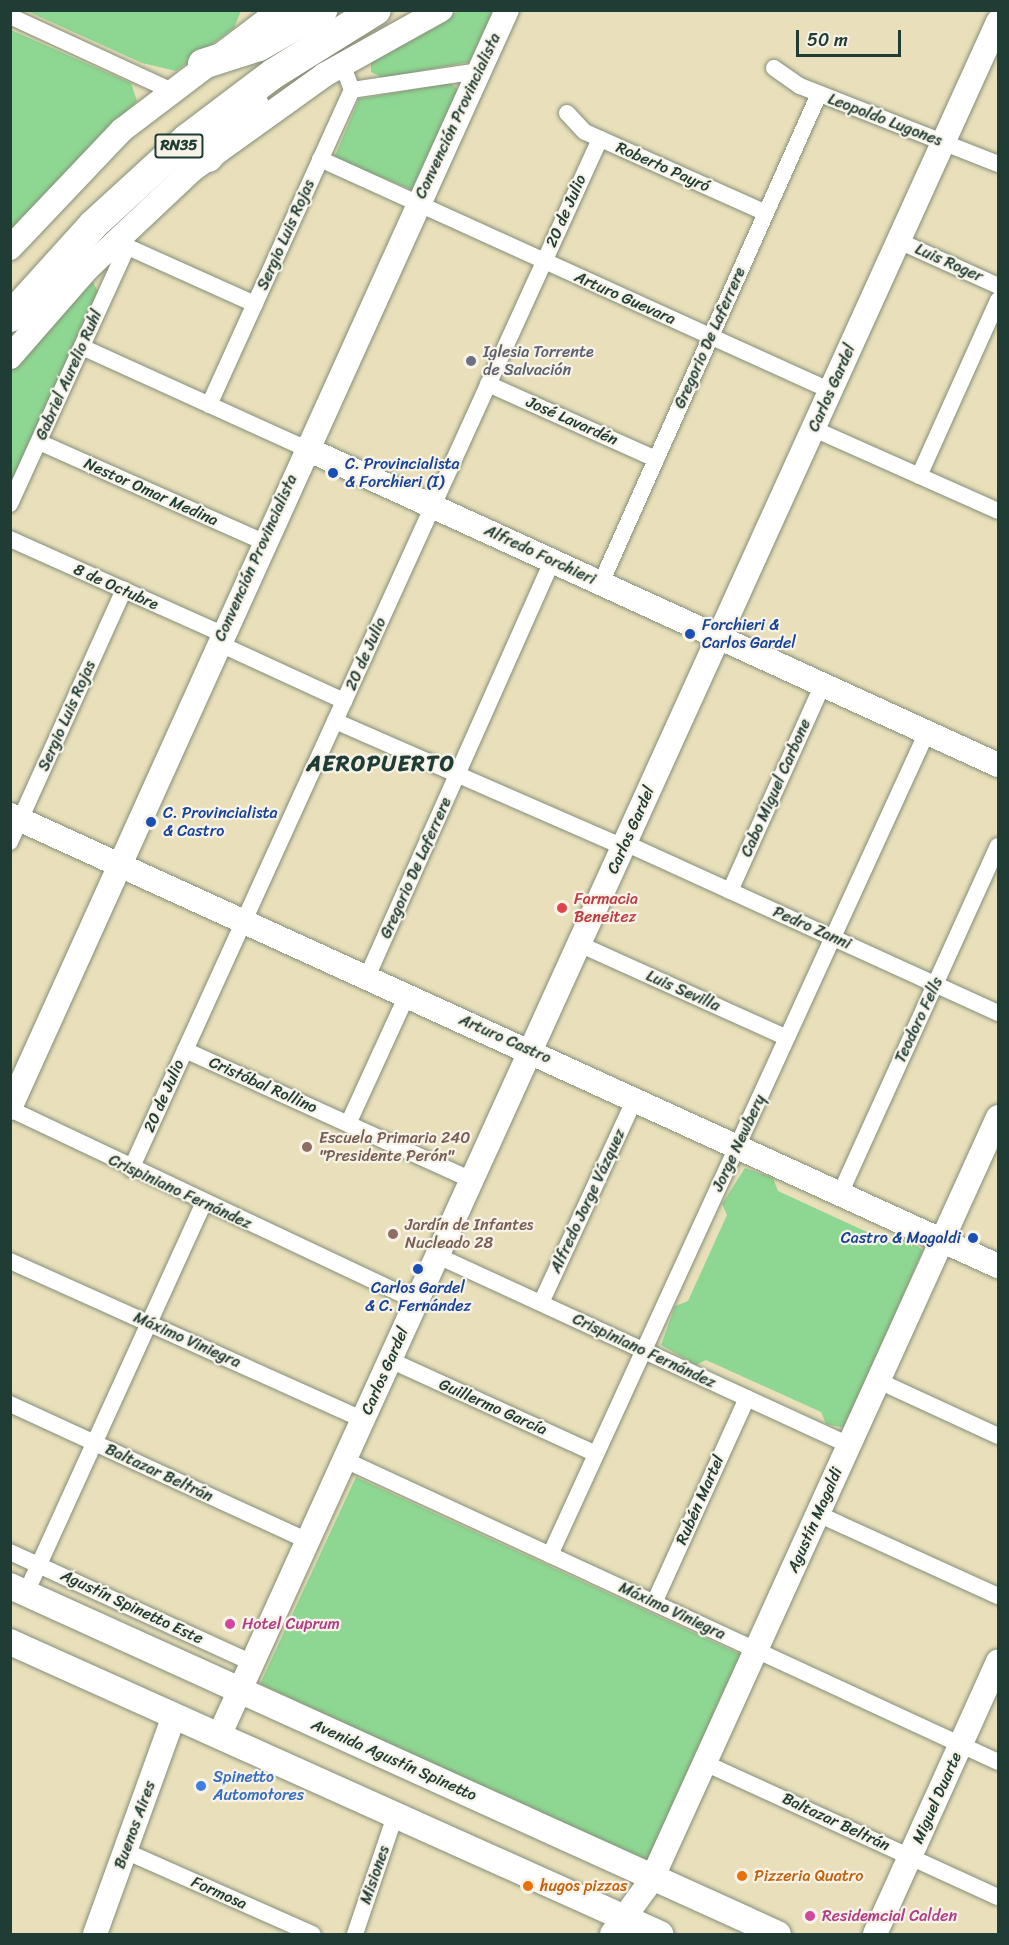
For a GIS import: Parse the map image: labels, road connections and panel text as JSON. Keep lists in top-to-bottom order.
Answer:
{
  "streets": {
    "highway": ["RN35"],
    "main road": ["Avenida Agustín Spinetto"],
    "street": [
      "Convención Provincialista",
      "Leopoldo Lugones",
      "Roberto Payró",
      "20 de Julio",
      "Sergio Luis Rojas",
      "Luis Roger",
      "Arturo Guevara",
      "Gregorio De Laferrere",
      "Gabriel Aurelio Ruhl",
      "Carlos Gardel",
      "José Lavardén",
      "Nestor Omar Medina",
      "Alfredo Forchieri",
      "8 de Octubre",
      "Cabo Miguel Carbone",
      "Pedro Zanni",
      "Luis Sevilla",
      "Teodoro Fells",
      "Arturo Castro",
      "Cristóbal Rollino",
      "Jorge Newbery",
      "Crispiniano Fernández",
      "Alfredo Jorge Vázquez",
      "Máximo Viniegra",
      "Guillermo García",
      "Baltazar Beltrán",
      "Rubén Martel",
      "Agustín Magaldi",
      "Agustín Spinetto Este",
      "Miguel Duarte",
      "Buenos Aires",
      "Misiones",
      "Formosa"
    ]
  },
  "crossings": [
    ["Convención Provincialista", "Arturo Guevara"],
    ["Convención Provincialista", "Nestor Omar Medina"],
    ["Convención Provincialista", "Alfredo Forchieri"],
    ["Convención Provincialista", "8 de Octubre"],
    ["Convención Provincialista", "Arturo Castro"],
    ["Convención Provincialista", "Crispiniano Fernández"],
    ["Leopoldo Lugones", "Gregorio De Laferrere"],
    ["Leopoldo Lugones", "Carlos Gardel"],
    ["Roberto Payró", "20 de Julio"],
    ["Roberto Payró", "Gregorio De Laferrere"],
    ["20 de Julio", "Arturo Guevara"],
    ["20 de Julio", "José Lavardén"],
    ["20 de Julio", "Alfredo Forchieri"],
    ["20 de Julio", "8 de Octubre"],
    ["20 de Julio", "Pedro Zanni"],
    ["20 de Julio", "Arturo Castro"],
    ["20 de Julio", "Cristóbal Rollino"],
    ["20 de Julio", "Crispiniano Fernández"],
    ["Sergio Luis Rojas", "Arturo Guevara"],
    ["Sergio Luis Rojas", "Alfredo Forchieri"],
    ["Sergio Luis Rojas", "8 de Octubre"],
    ["Sergio Luis Rojas", "Arturo Castro"],
    ["Luis Roger", "Carlos Gardel"],
    ["Arturo Guevara", "Gregorio De Laferrere"],
    ["Arturo Guevara", "Carlos Gardel"],
    ["Gregorio De Laferrere", "José Lavardén"],
    ["Gregorio De Laferrere", "Alfredo Forchieri"],
    ["Gregorio De Laferrere", "Pedro Zanni"],
    ["Gregorio De Laferrere", "Arturo Castro"],
    ["Gabriel Aurelio Ruhl", "Nestor Omar Medina"],
    ["Gabriel Aurelio Ruhl", "Alfredo Forchieri"],
    ["Carlos Gardel", "Alfredo Forchieri"],
    ["Carlos Gardel", "Pedro Zanni"],
    ["Carlos Gardel", "Luis Sevilla"],
    ["Carlos Gardel", "Arturo Castro"],
    ["Carlos Gardel", "Cristóbal Rollino"],
    ["Carlos Gardel", "Crispiniano Fernández"],
    ["Carlos Gardel", "Máximo Viniegra"],
    ["Carlos Gardel", "Guillermo García"],
    ["Carlos Gardel", "Baltazar Beltrán"],
    ["Carlos Gardel", "Agustín Spinetto Este"],
    ["Carlos Gardel", "Avenida Agustín Spinetto"],
    ["Alfredo Forchieri", "Cabo Miguel Carbone"],
    ["Alfredo Forchieri", "Jorge Newbery"],
    ["Cabo Miguel Carbone", "Pedro Zanni"],
    ["Pedro Zanni", "Teodoro Fells"],
    ["Pedro Zanni", "Jorge Newbery"],
    ["Luis Sevilla", "Jorge Newbery"],
    ["Teodoro Fells", "Arturo Castro"],
    ["Arturo Castro", "Jorge Newbery"],
    ["Arturo Castro", "Alfredo Jorge Vázquez"],
    ["Arturo Castro", "Agustín Magaldi"],
    ["Jorge Newbery", "Crispiniano Fernández"],
    ["Jorge Newbery", "Máximo Viniegra"],
    ["Jorge Newbery", "Guillermo García"],
    ["Crispiniano Fernández", "Alfredo Jorge Vázquez"],
    ["Crispiniano Fernández", "Rubén Martel"],
    ["Crispiniano Fernández", "Agustín Magaldi"],
    ["Máximo Viniegra", "Rubén Martel"],
    ["Máximo Viniegra", "Agustín Magaldi"],
    ["Máximo Viniegra", "Miguel Duarte"],
    ["Baltazar Beltrán", "Agustín Magaldi"],
    ["Baltazar Beltrán", "Miguel Duarte"],
    ["Agustín Magaldi", "Avenida Agustín Spinetto"],
    ["Buenos Aires", "Formosa"]
  ],
  "districts": ["AEROPUERTO"],
  "places": [
    "Iglesia Torrente de Salvación",
    "C. Provincialista & Forchieri (I)",
    "Forchieri & Carlos Gardel",
    "C. Provincialista & Castro",
    "Farmacia Beneitez",
    "Escuela Primaria 240 \"Presidente Perón\"",
    "Jardín de Infantes Nucleado 28",
    "Castro & Magaldi",
    "Carlos Gardel & C. Fernández",
    "Hotel Cuprum",
    "Spinetto Automotores",
    "Pizzeria Quatro",
    "hugos pizzas",
    "Residemcial Calden"
  ],
  "scale_bar": "50 m"
}
